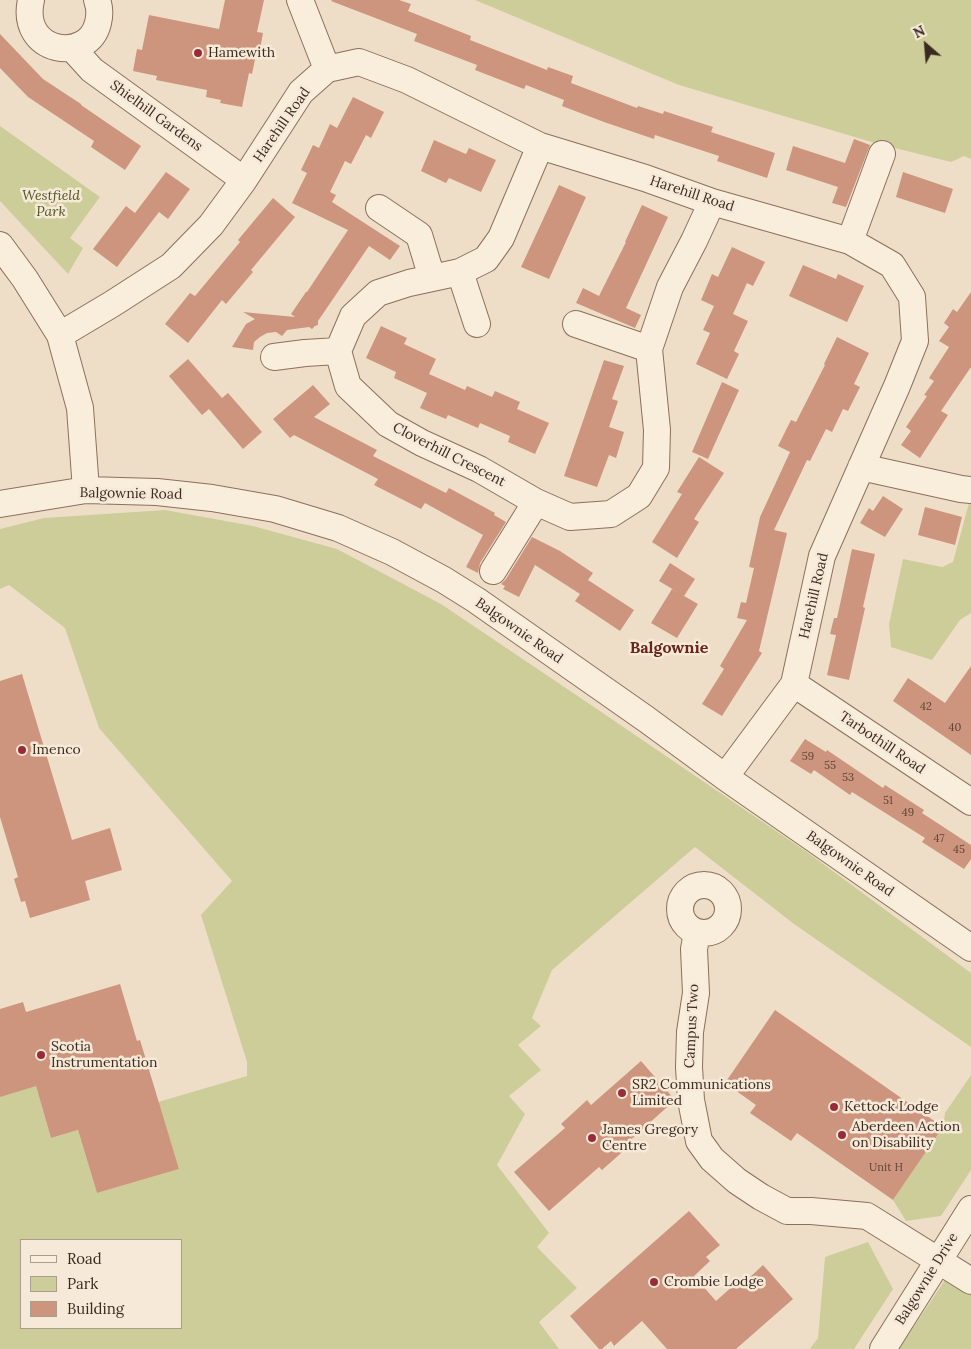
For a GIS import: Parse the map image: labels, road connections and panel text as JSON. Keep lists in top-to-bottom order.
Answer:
{
  "streets": {
    "street": [
      "Shielhill Gardens",
      "Harehill Road",
      "Cloverhill Crescent",
      "Balgownie Road",
      "Tarbothill Road",
      "Campus Two",
      "Balgownie Drive"
    ]
  },
  "crossings": [
    ["Shielhill Gardens", "Harehill Road"],
    ["Harehill Road", "Cloverhill Crescent"],
    ["Harehill Road", "Balgownie Road"],
    ["Harehill Road", "Tarbothill Road"],
    ["Campus Two", "Balgownie Drive"]
  ],
  "districts": ["Balgownie"],
  "parks": ["Westfield Park"],
  "places": [
    "Hamewith",
    "Imenco",
    "Scotia Instrumentation",
    "SR2 Communications Limited",
    "Kettock Lodge",
    "Aberdeen Action on Disability",
    "James Gregory Centre",
    "Crombie Lodge"
  ],
  "house_numbers": [
    "42",
    "40",
    "59",
    "55",
    "53",
    "51",
    "49",
    "47",
    "45",
    "Unit H"
  ],
  "legend": ["Road", "Park", "Building"],
  "north": "top left"
}
